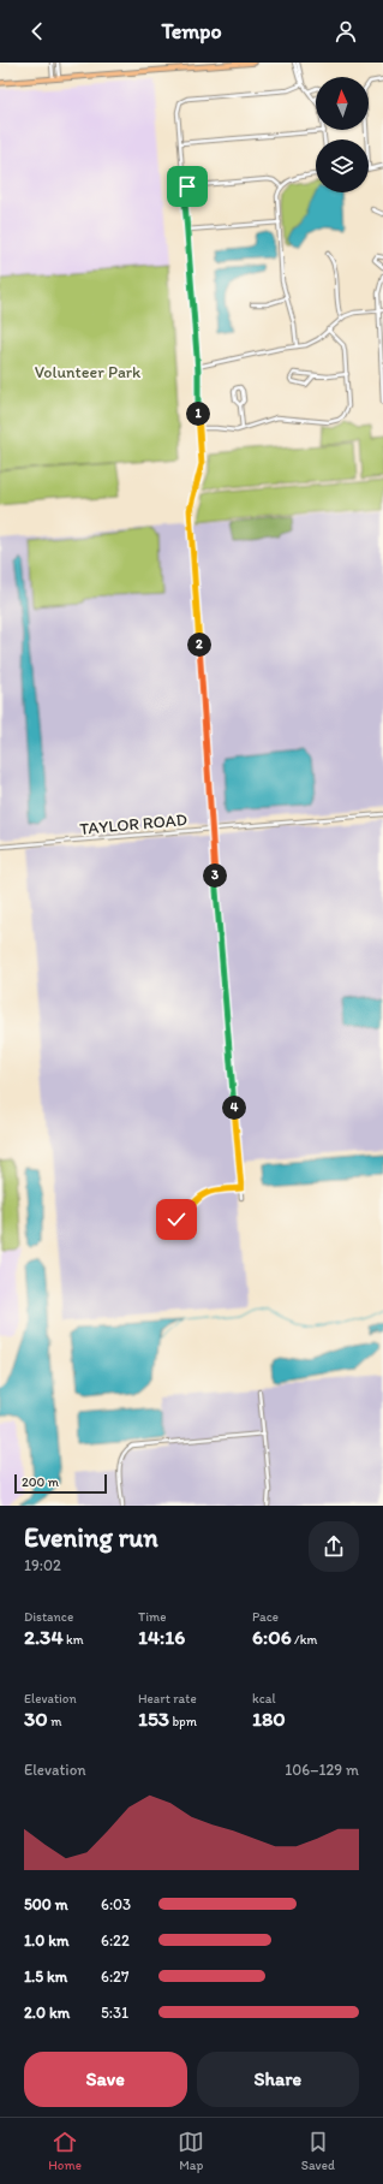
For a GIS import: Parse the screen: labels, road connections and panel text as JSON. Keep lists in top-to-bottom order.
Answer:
{
  "streets": {
    "street": ["TAYLOR ROAD"]
  },
  "parks": ["Volunteer Park"],
  "scale_bar": "200 m",
  "north": "top",
  "page": {
    "header": "Tempo",
    "pins": [
      "1",
      "2",
      "3",
      "4"
    ],
    "scale": "200 m",
    "heading": ["Evening run", "19:02"],
    "stats": [
      ["Distance", "2.34 km"],
      ["Time", "14:16"],
      ["Pace", "6:06 /km"],
      ["Elevation", "30 m"],
      ["Heart rate", "153 bpm"],
      ["kcal", "180"]
    ],
    "chart": ["Elevation", "106–129 m"],
    "list": [
      {
        "name": "500 m",
        "note": "6:03"
      },
      {
        "name": "1.0 km",
        "note": "6:22"
      },
      {
        "name": "1.5 km",
        "note": "6:27"
      },
      {
        "name": "2.0 km",
        "note": "5:31"
      }
    ],
    "buttons": ["Save", "Share"],
    "tabs": ["Home", "Map", "Saved"]
  }
}
